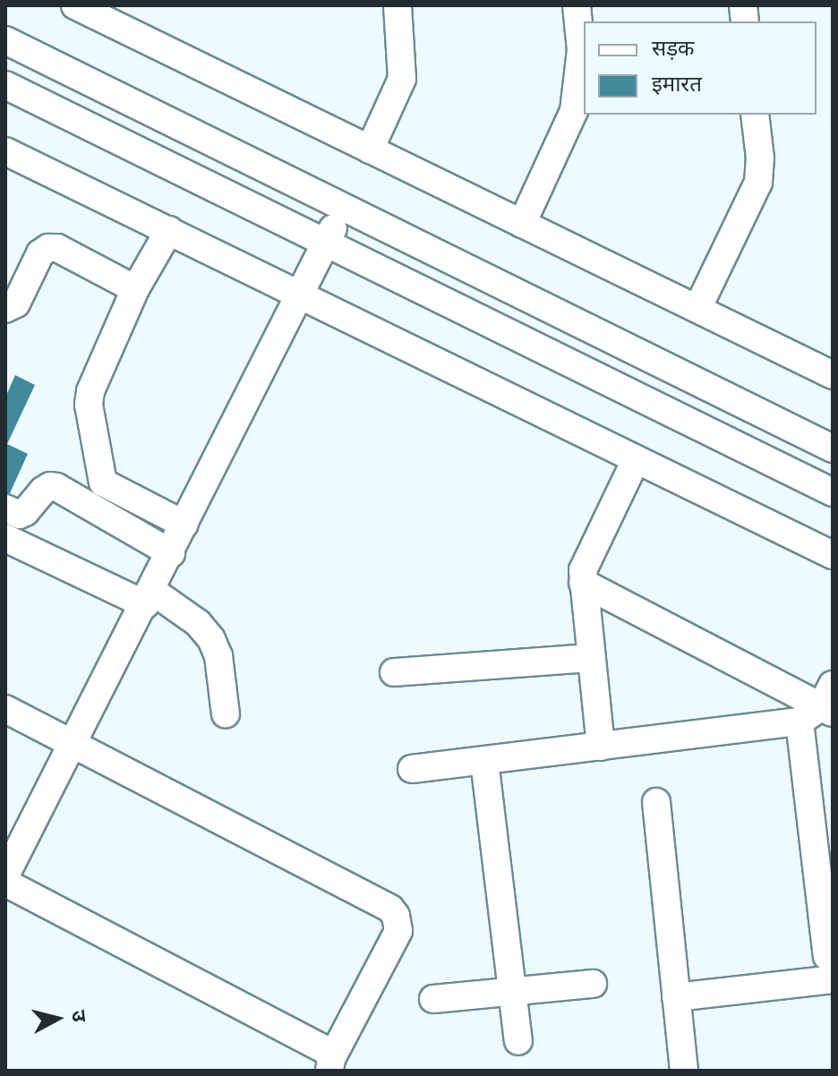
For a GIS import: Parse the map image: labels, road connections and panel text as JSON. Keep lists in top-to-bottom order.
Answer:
{
  "legend": ["सड़क", "इमारत"],
  "north": "right"
}
